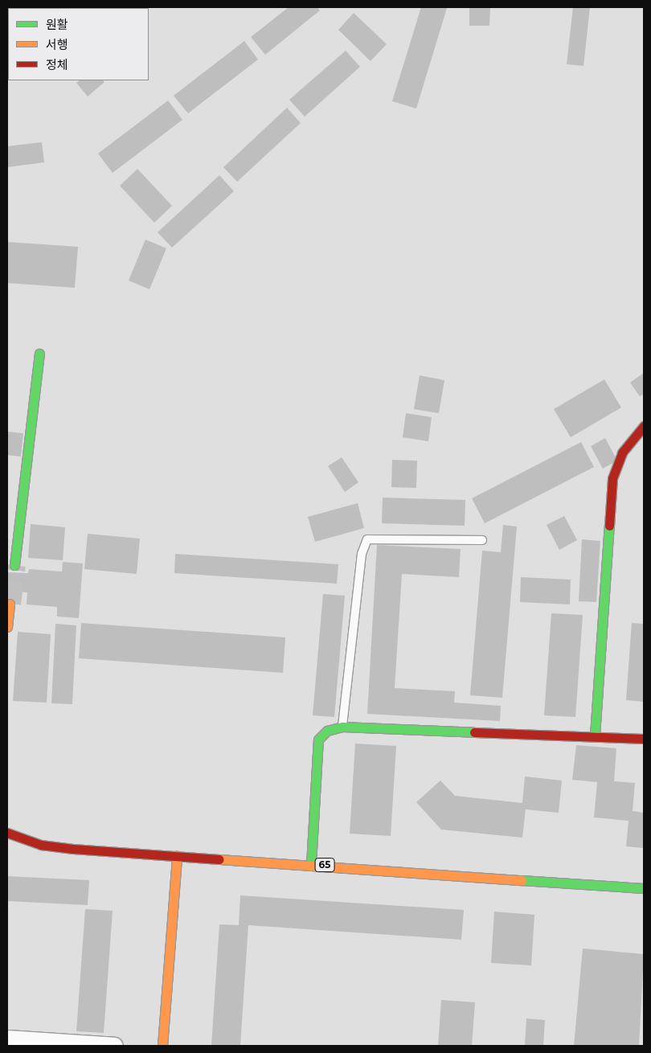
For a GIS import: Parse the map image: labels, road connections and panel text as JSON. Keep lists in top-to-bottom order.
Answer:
{
  "streets": {
    "street": ["65"]
  },
  "legend": ["원활", "서행", "정체"]
}
